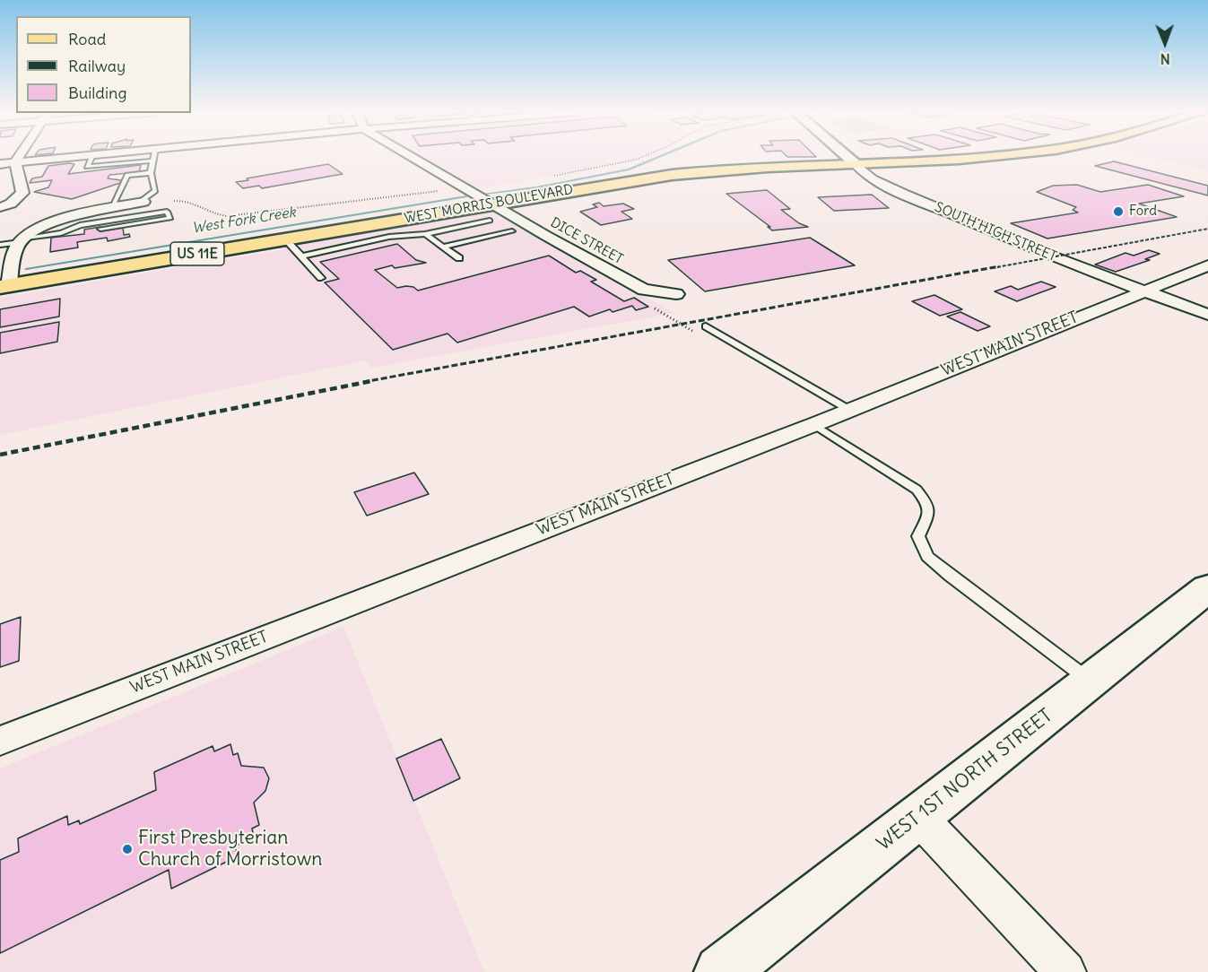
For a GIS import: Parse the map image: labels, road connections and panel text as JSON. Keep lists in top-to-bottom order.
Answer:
{
  "streets": {
    "main road": ["WEST MORRIS BOULEVARD", "US 11E", "WEST 1ST NORTH STREET"],
    "street": ["SOUTH HIGH STREET", "DICE STREET", "WEST MAIN STREET"]
  },
  "crossings": [
    ["WEST MORRIS BOULEVARD", "SOUTH HIGH STREET"],
    ["WEST MORRIS BOULEVARD", "DICE STREET"],
    ["SOUTH HIGH STREET", "WEST MAIN STREET"]
  ],
  "water": ["West Fork Creek"],
  "places": ["Ford", "First Presbyterian Church of Morristown"],
  "legend": ["Road", "Railway", "Building"],
  "north": "bottom"
}
